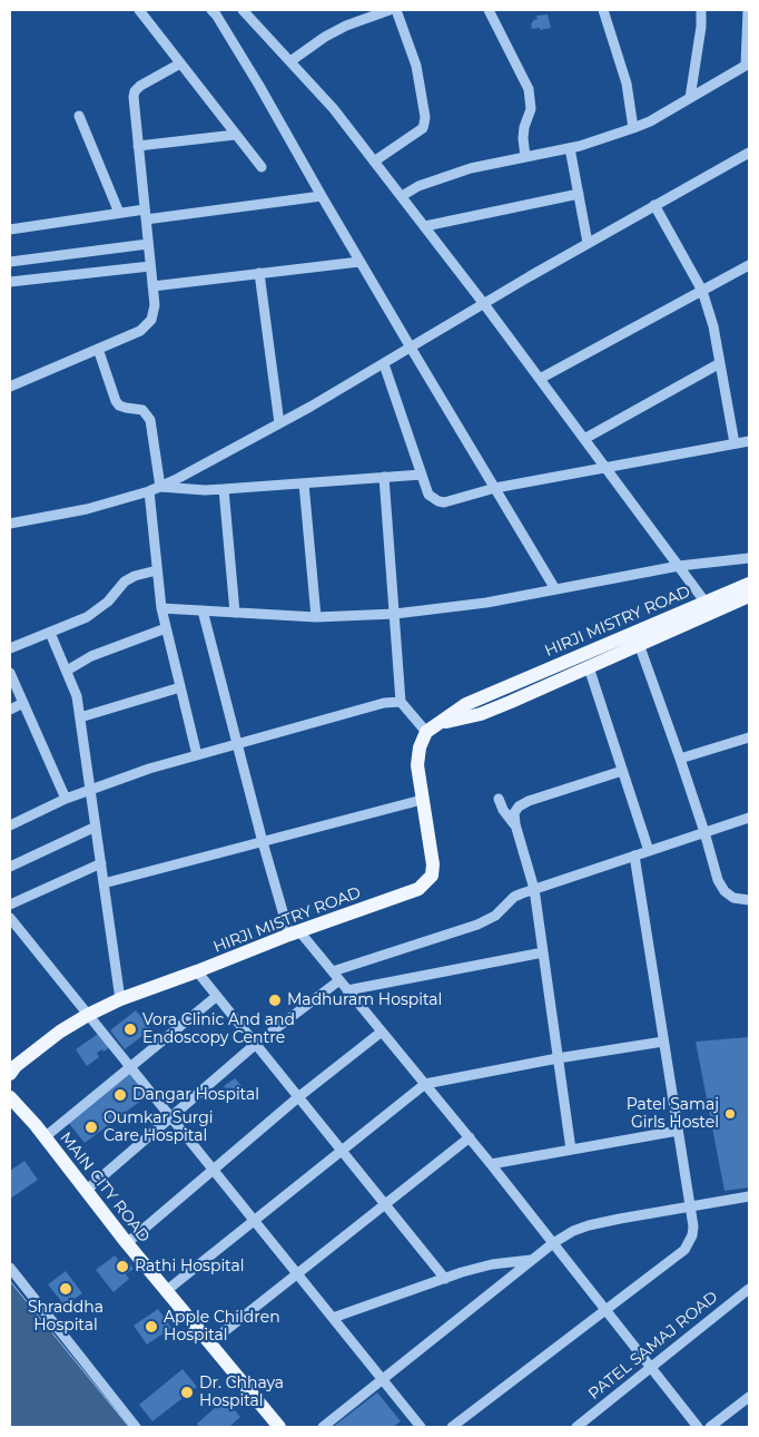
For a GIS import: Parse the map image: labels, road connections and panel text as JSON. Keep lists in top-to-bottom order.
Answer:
{
  "streets": {
    "main road": ["HIRJI MISTRY ROAD", "MAIN CITY ROAD"],
    "street": ["PATEL SAMAJ ROAD"]
  },
  "places": [
    "Madhuram Hospital",
    "Vora Clinic And and Endoscopy Centre",
    "Dangar Hospital",
    "Patel Samaj Girls Hostel",
    "Oumkar Surgi Care Hospital",
    "Rathi Hospital",
    "Shraddha Hospital",
    "Apple Children Hospital",
    "Dr. Chhaya Hospital"
  ]
}
